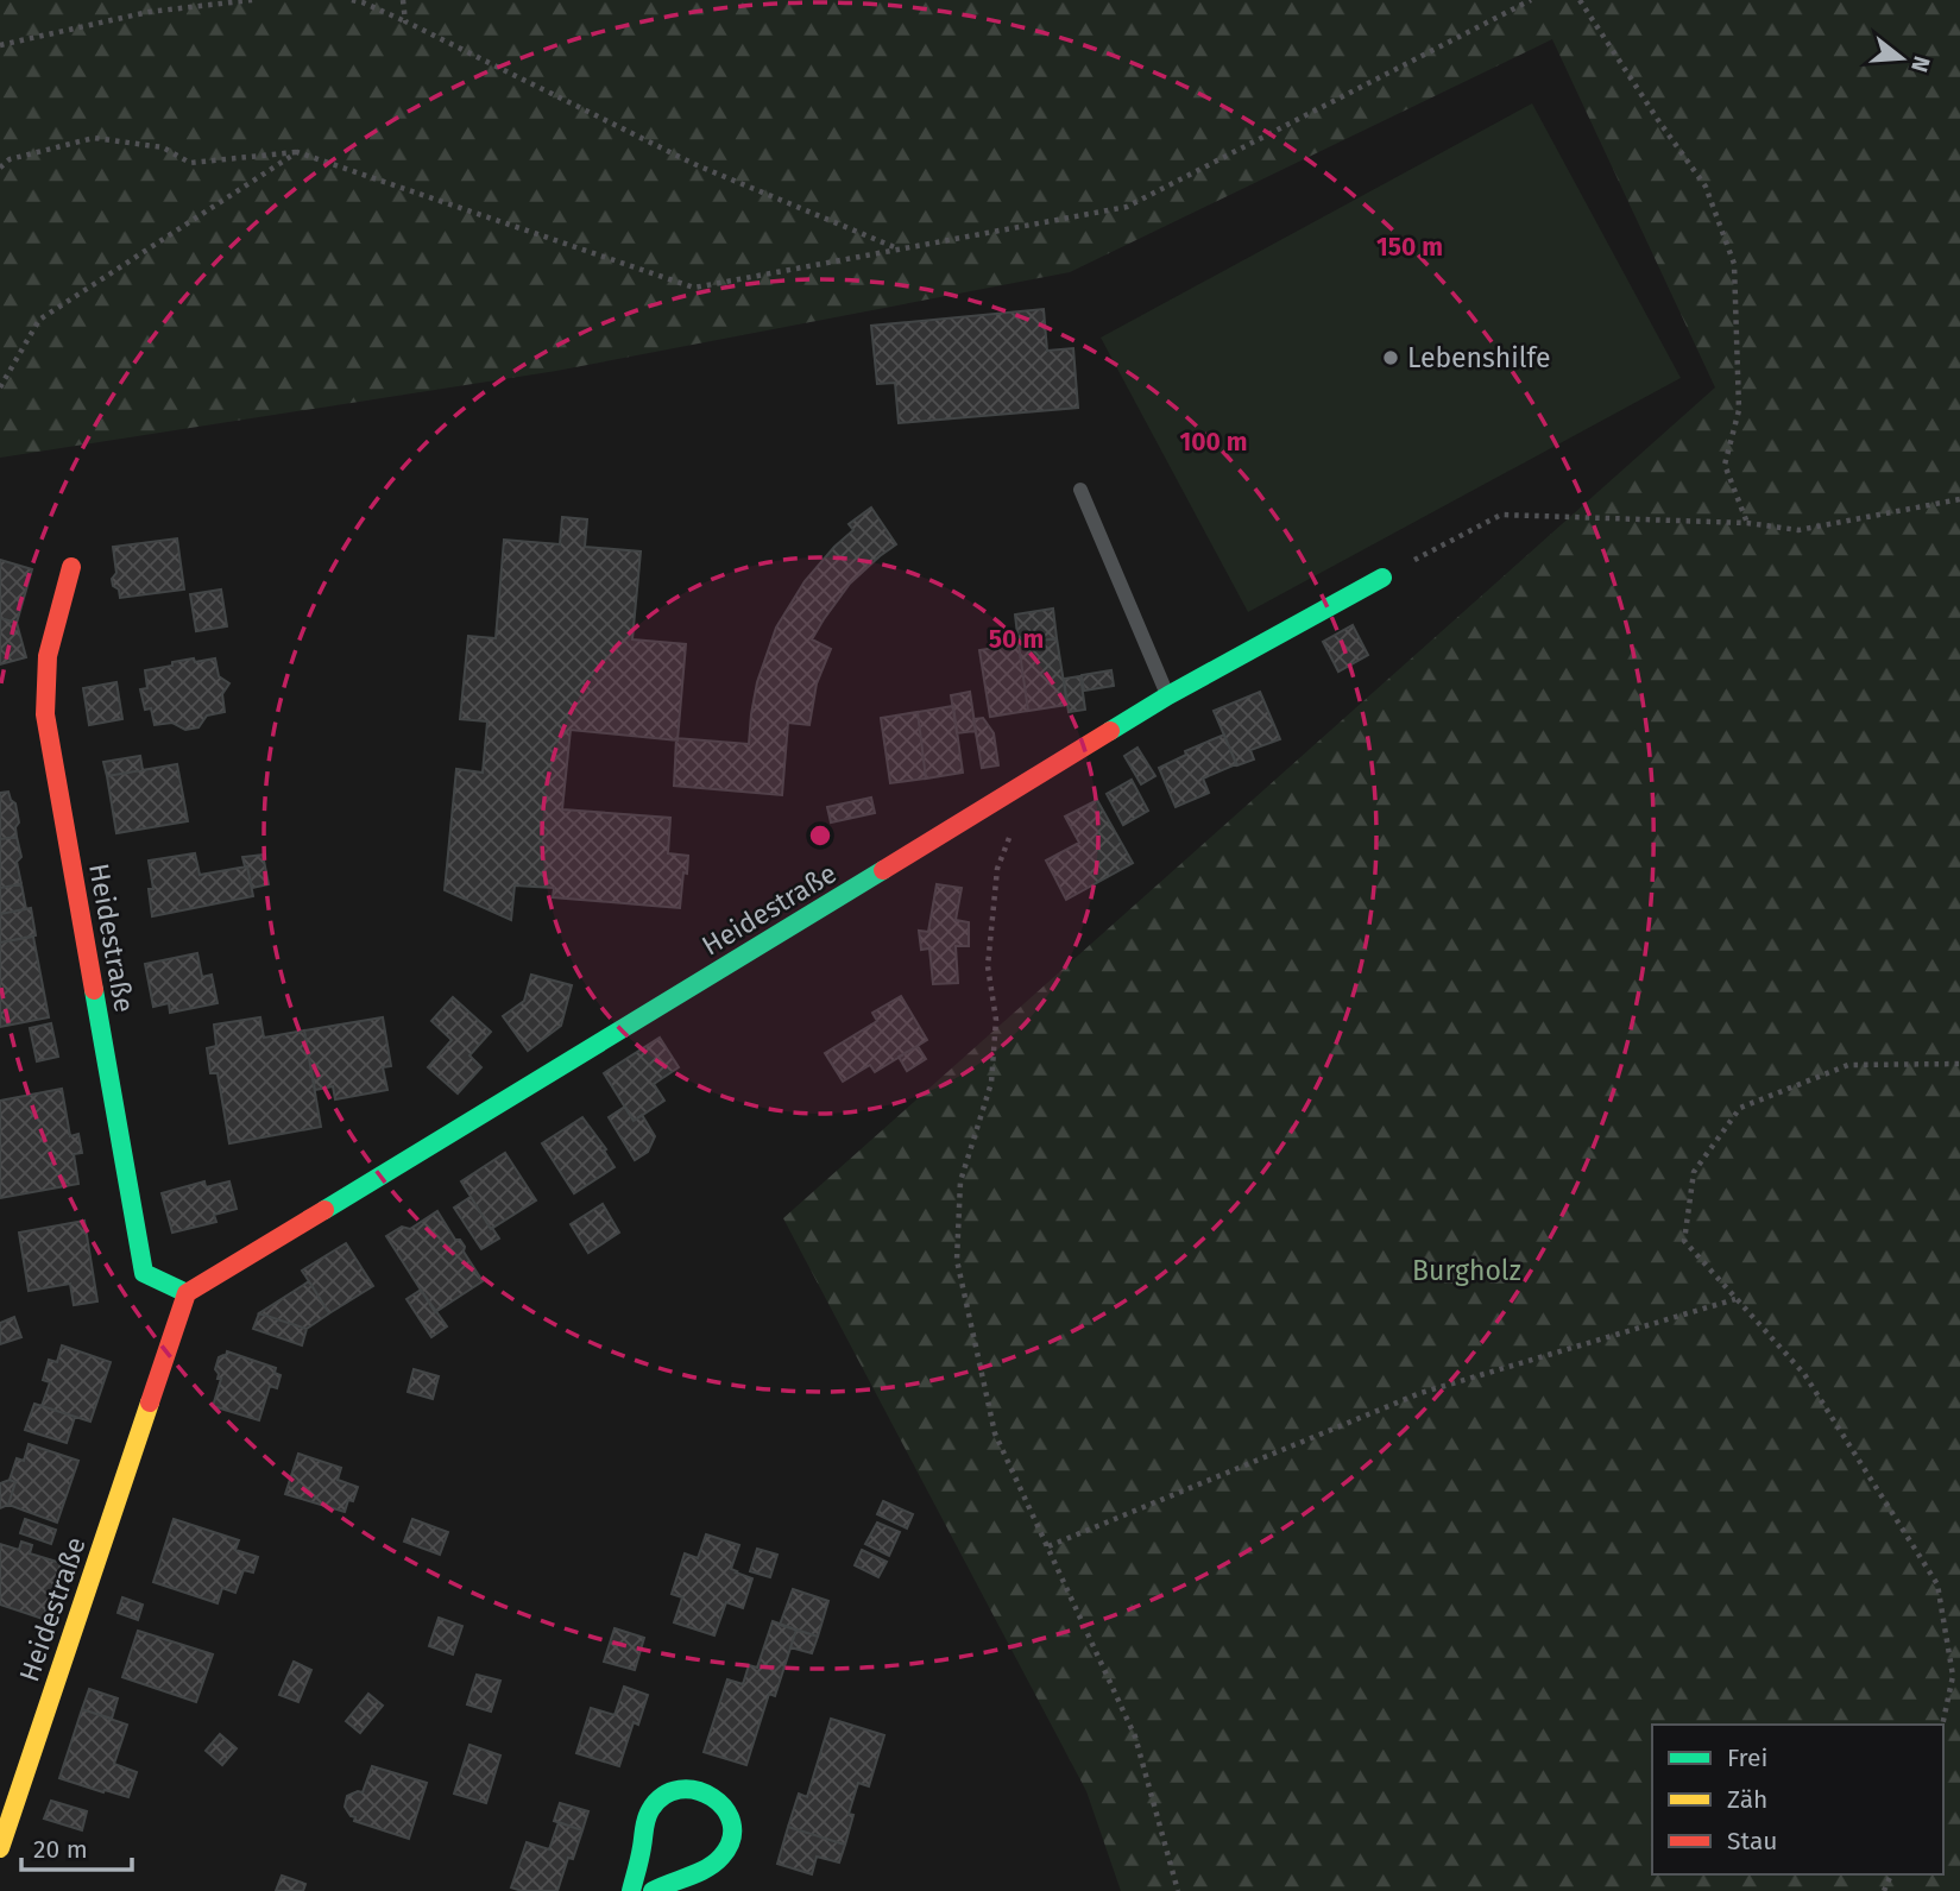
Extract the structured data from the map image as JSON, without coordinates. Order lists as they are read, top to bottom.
{
  "streets": {
    "street": ["Heidestraße"]
  },
  "parks": ["Burgholz"],
  "places": ["Lebenshilfe"],
  "legend": ["Frei", "Zäh", "Stau"],
  "scale_bar": "20 m",
  "north": "right",
  "rings": ["150 m", "100 m", "50 m"]
}
